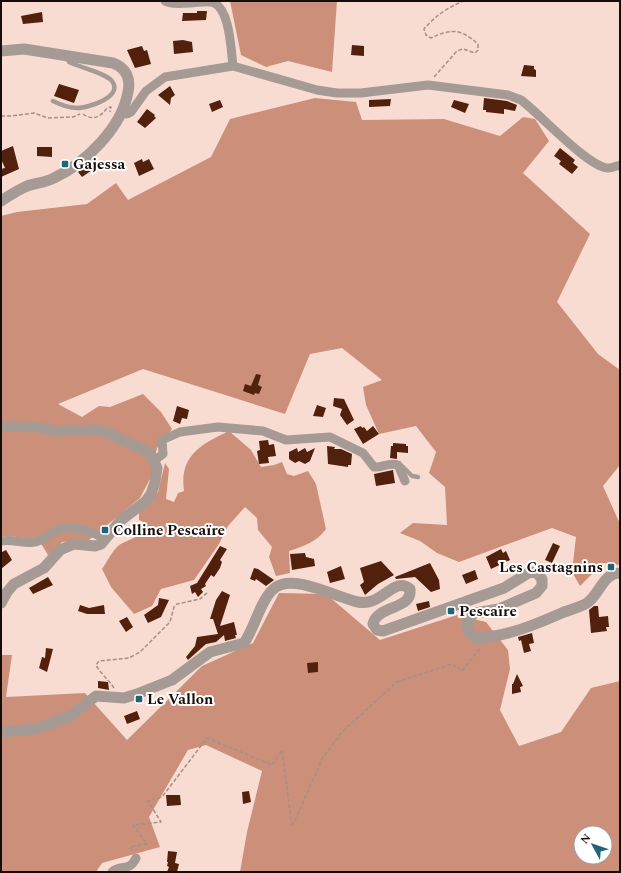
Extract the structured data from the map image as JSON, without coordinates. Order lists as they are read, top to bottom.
{
  "places": {
    "transit": [
      "Gajessa",
      "Colline Pescaïre",
      "Les Castagnins",
      "Pescaïre",
      "Le Vallon"
    ]
  },
  "north": "top left"
}
